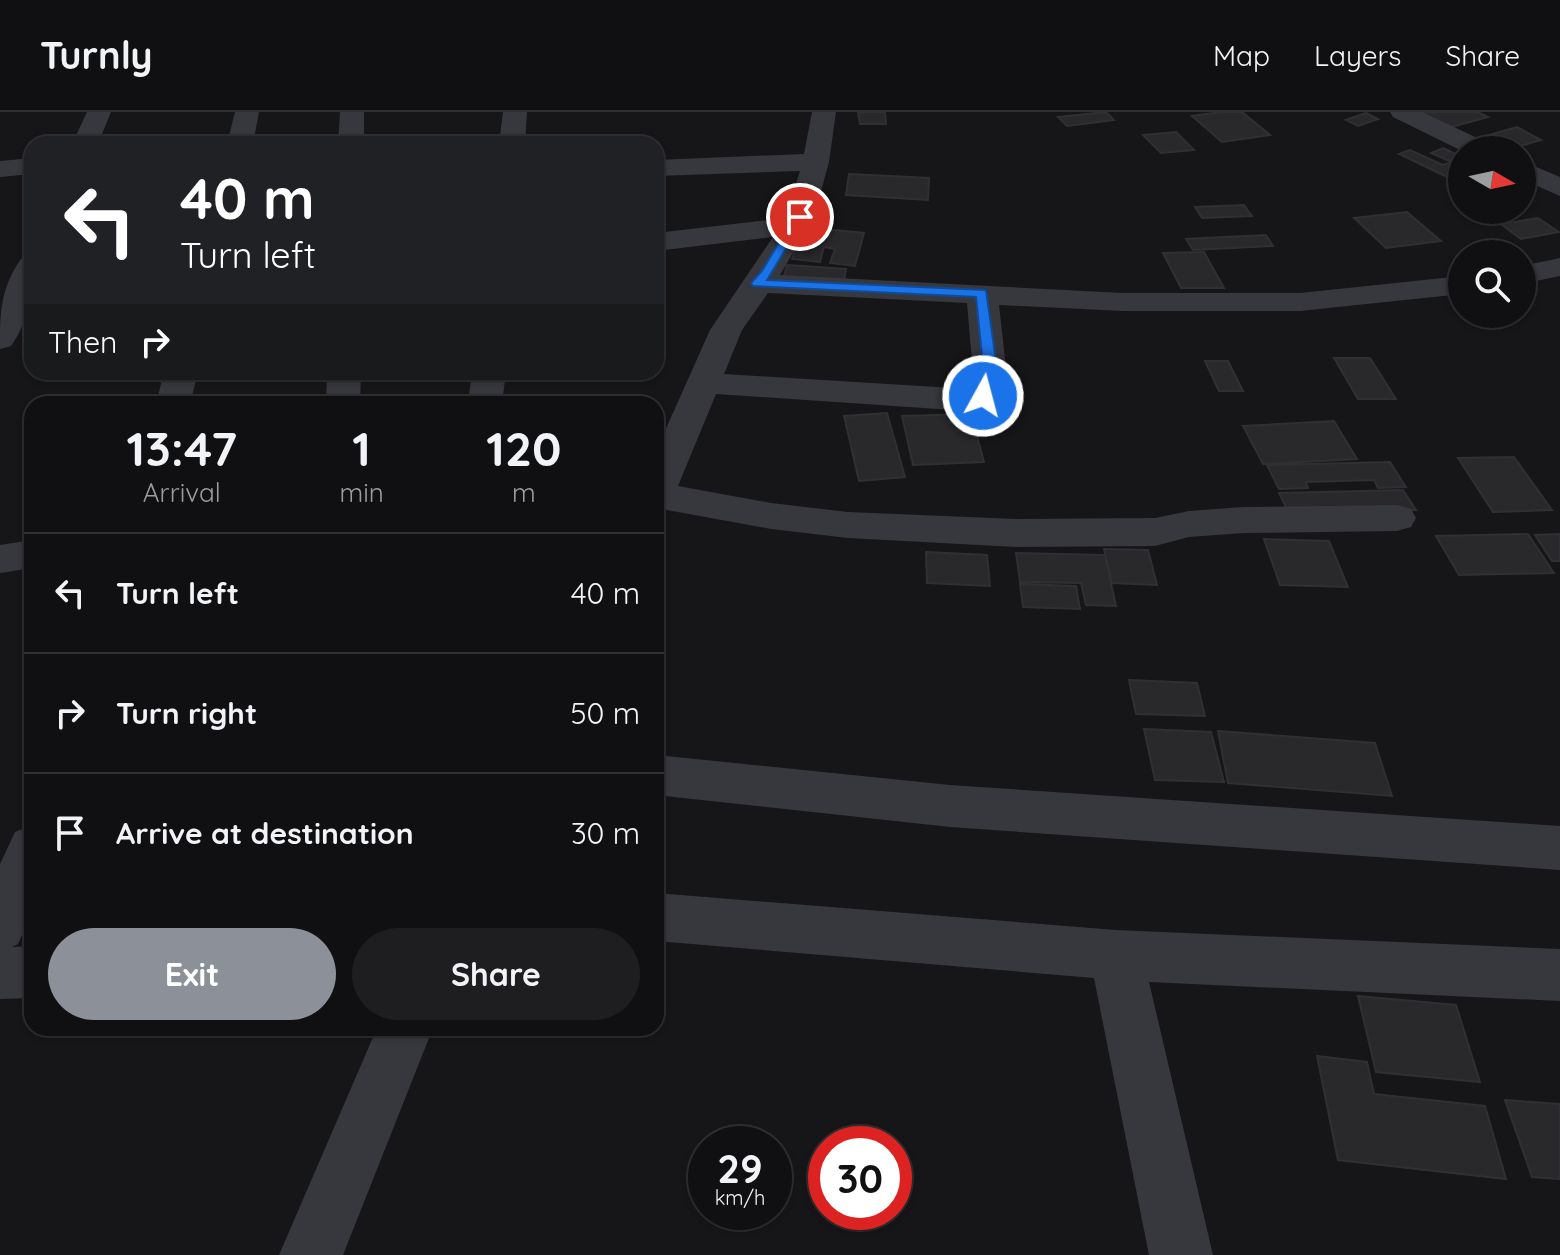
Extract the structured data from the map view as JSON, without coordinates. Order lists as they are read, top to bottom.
{
  "north": "right",
  "page": {
    "header": "Turnly",
    "nav": ["Map", "Layers", "Share"],
    "turn": ["40 m", "Turn left"],
    "then": "Then",
    "eta": [
      "13:47",
      "Arrival",
      "1",
      "min",
      "120",
      "m"
    ],
    "list": [
      {
        "name": "Turn left",
        "value": "40 m"
      },
      {
        "name": "Turn right",
        "value": "50 m"
      },
      {
        "name": "Arrive at destination",
        "value": "30 m"
      }
    ],
    "buttons": ["Exit", "Share"],
    "speed": "29 km/h",
    "limit": "30"
  }
}
